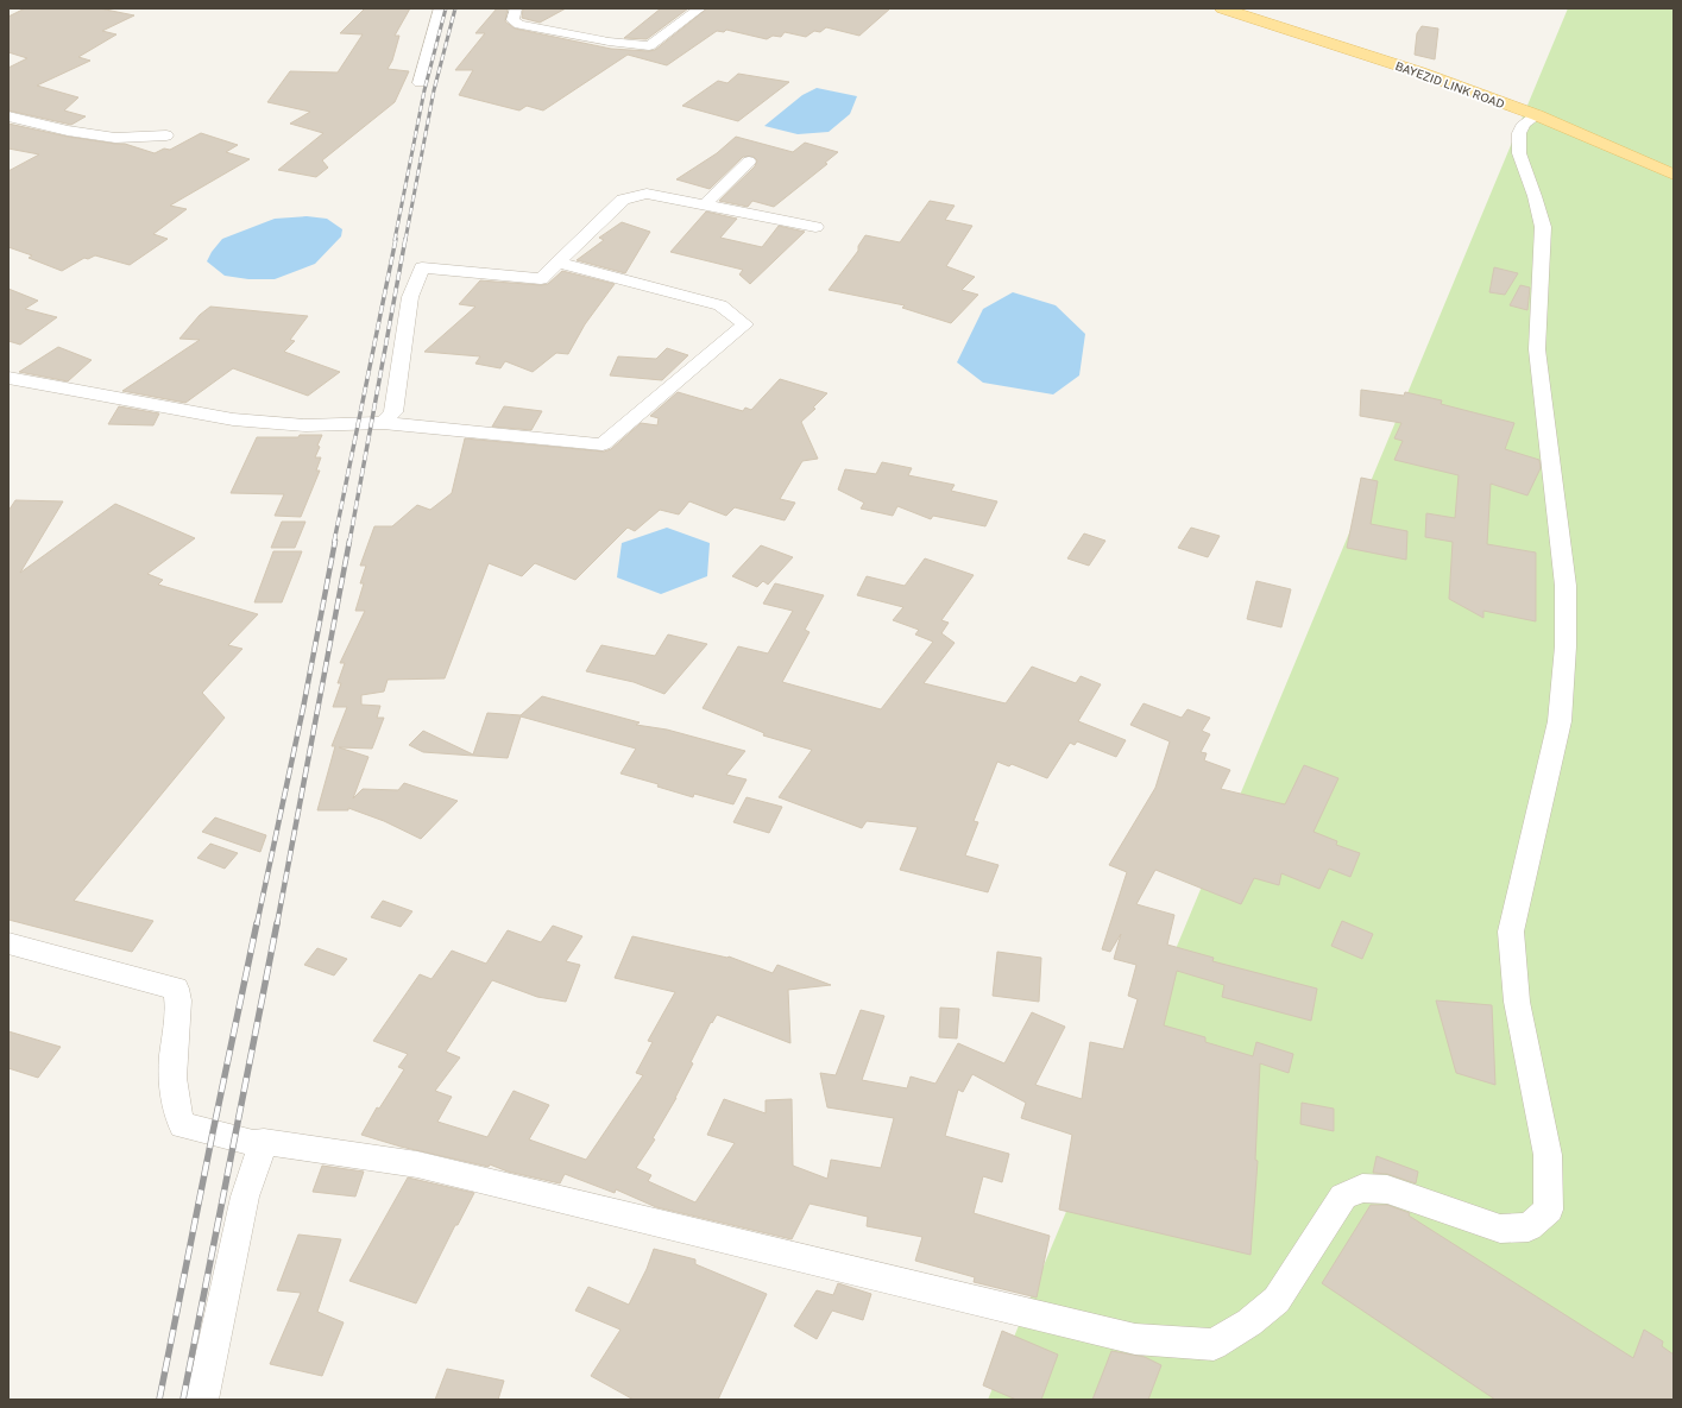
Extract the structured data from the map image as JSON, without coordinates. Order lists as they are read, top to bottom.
{
  "streets": {
    "main road": ["BAYEZID LINK ROAD"]
  }
}
